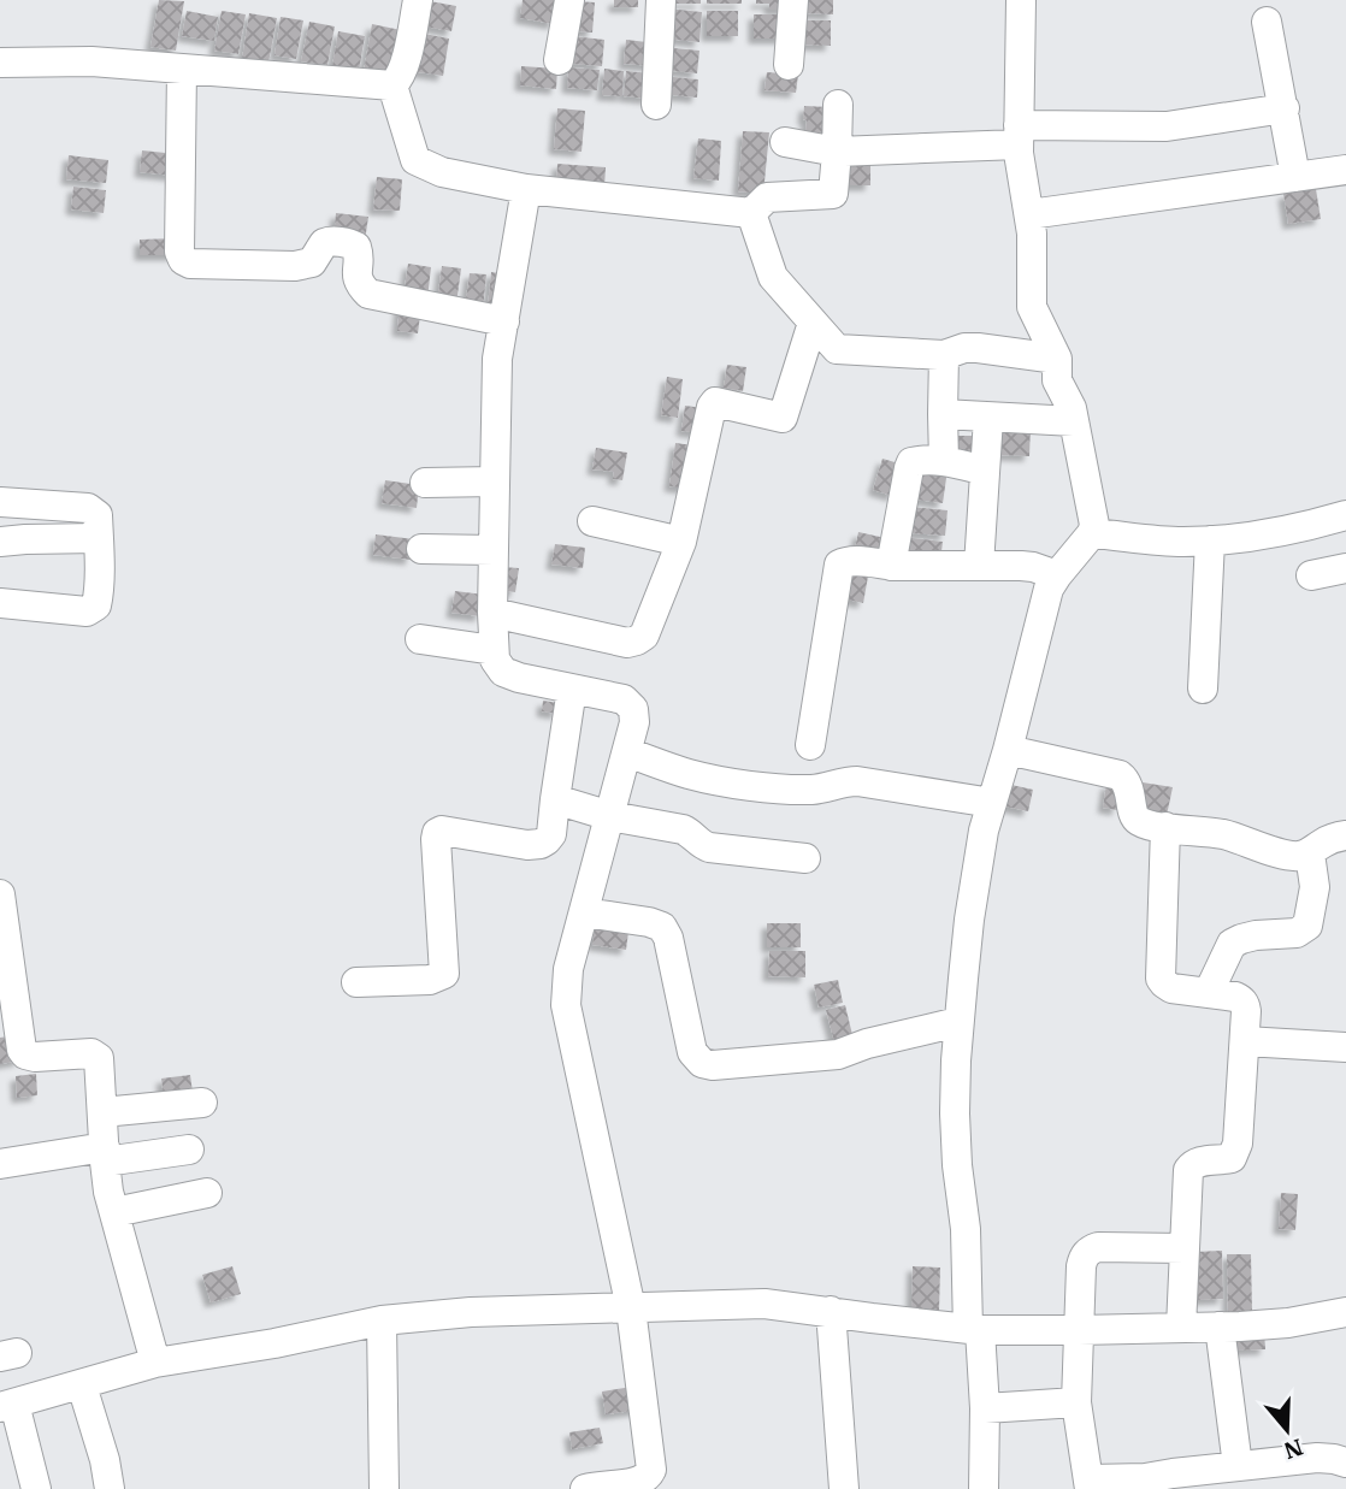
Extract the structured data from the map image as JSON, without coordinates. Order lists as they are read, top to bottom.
{
  "north": "bottom"
}
